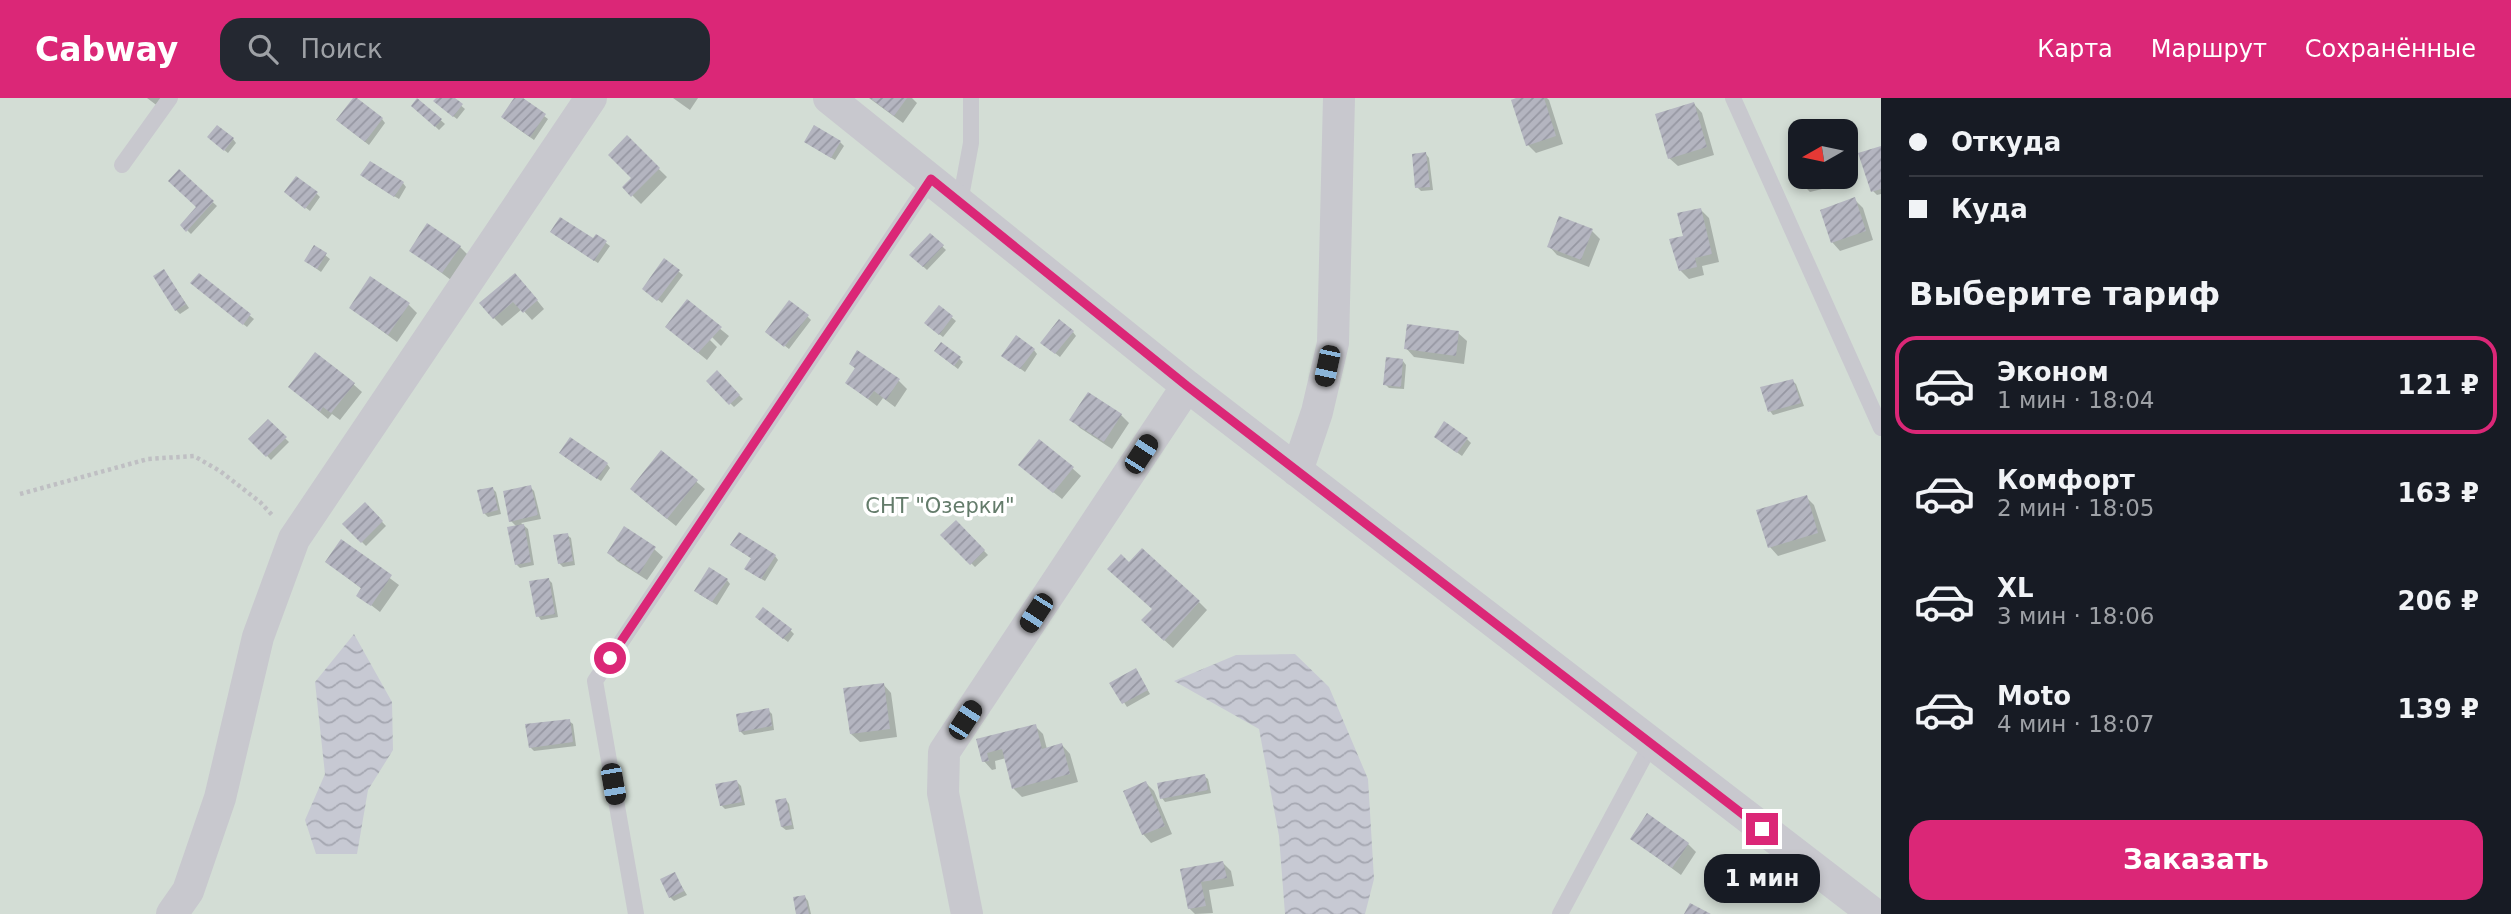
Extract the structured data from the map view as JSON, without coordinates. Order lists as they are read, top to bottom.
{
  "parks": ["СНТ \"Озерки\""],
  "north": "left",
  "page": {
    "header": "Cabway",
    "search": "Поиск",
    "nav": ["Карта", "Маршрут", "Сохранённые"],
    "banner": ["Откуда", "Куда"],
    "heading": "Выберите тариф",
    "list": [
      {
        "name": "Эконом",
        "note": "1 мин · 18:04",
        "value": "121 ₽"
      },
      {
        "name": "Комфорт",
        "note": "2 мин · 18:05",
        "value": "163 ₽"
      },
      {
        "name": "XL",
        "note": "3 мин · 18:06",
        "value": "206 ₽"
      },
      {
        "name": "Moto",
        "note": "4 мин · 18:07",
        "value": "139 ₽"
      }
    ],
    "buttons": "Заказать",
    "bubble": "1 мин"
  }
}
